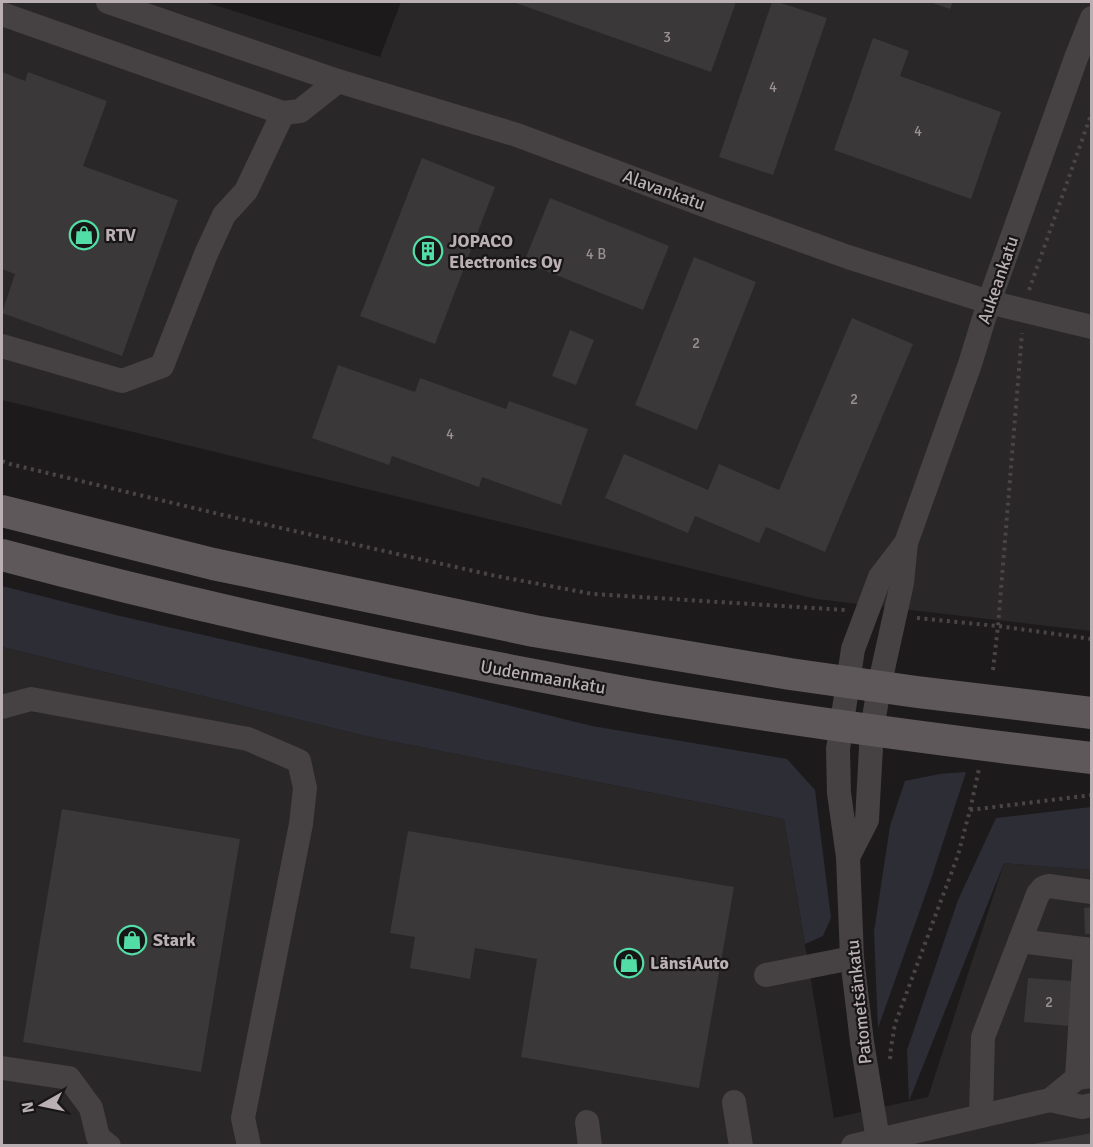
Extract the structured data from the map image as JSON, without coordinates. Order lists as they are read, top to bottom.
{
  "streets": {
    "main road": ["Uudenmaankatu"],
    "street": ["Alavankatu", "Aukeankatu", "Patometsänkatu"]
  },
  "crossings": [
    ["Alavankatu", "Aukeankatu"],
    ["Aukeankatu", "Uudenmaankatu"],
    ["Aukeankatu", "Patometsänkatu"],
    ["Uudenmaankatu", "Patometsänkatu"]
  ],
  "places": {
    "shop": ["RTV", "Stark", "LänsiAuto"],
    "building": ["JOPACO Electronics Oy"]
  },
  "house_numbers": [
    "3",
    "4",
    "4",
    "4 B",
    "2",
    "2",
    "4",
    "2"
  ],
  "north": "left"
}
